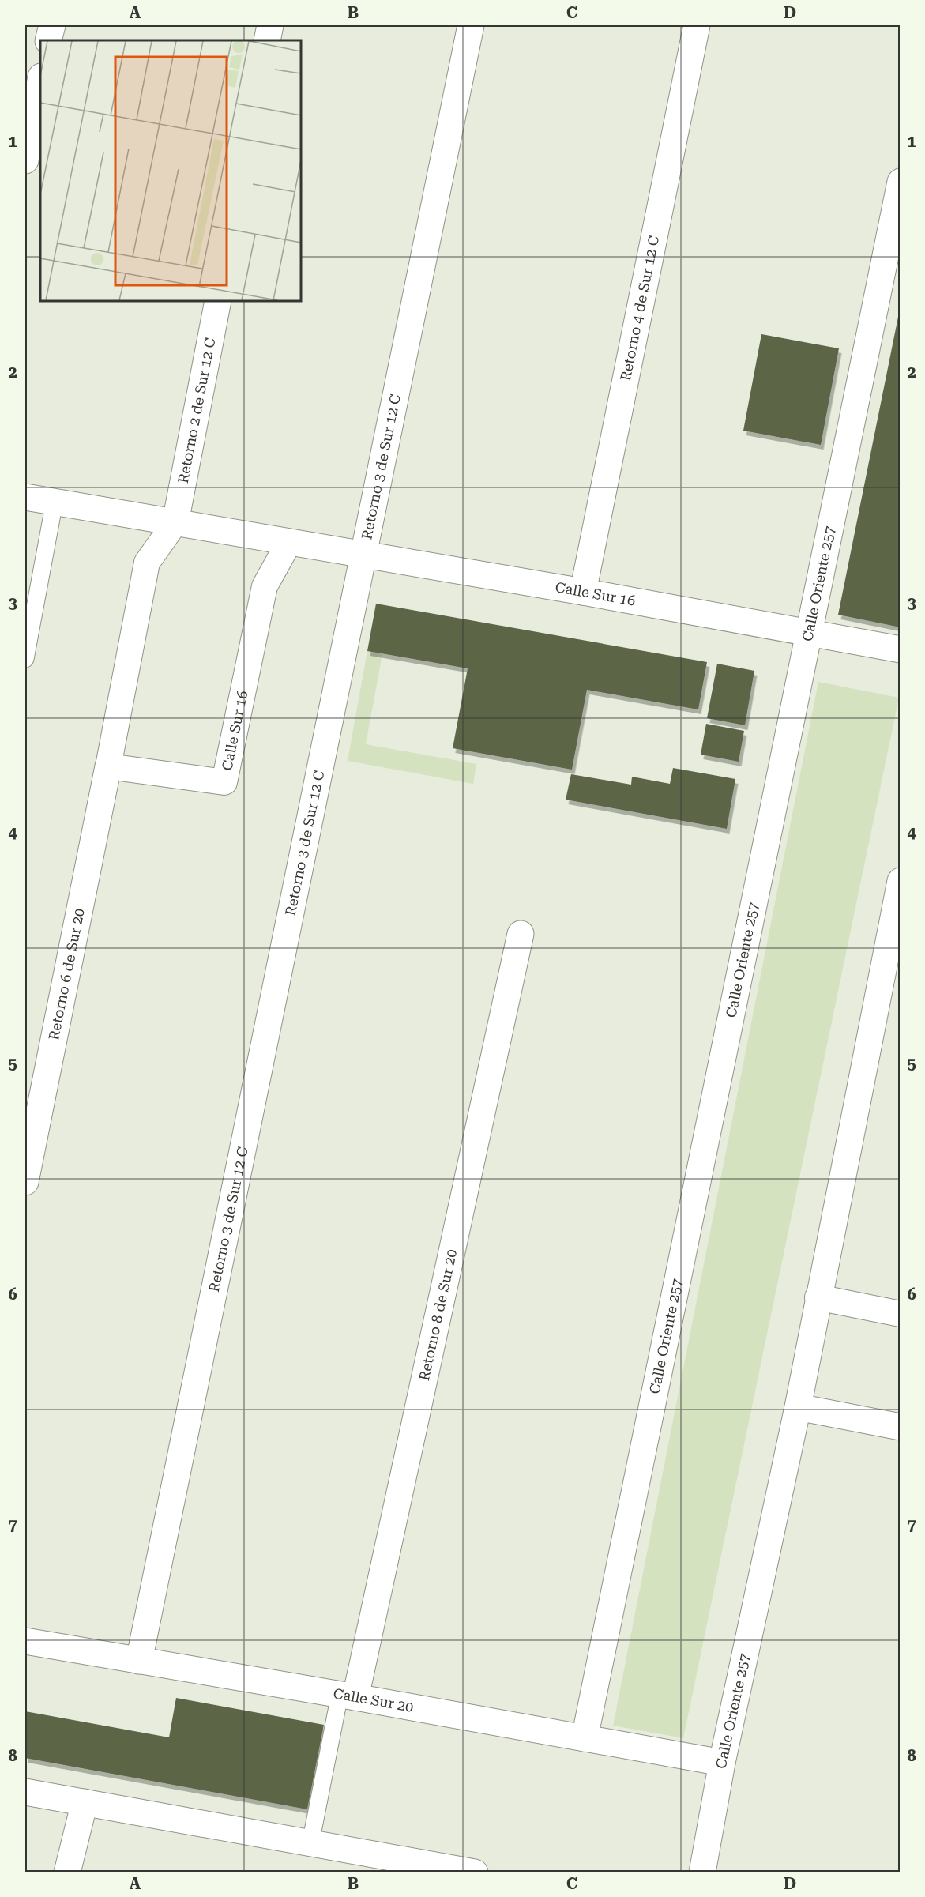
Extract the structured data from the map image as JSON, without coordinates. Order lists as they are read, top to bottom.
{
  "streets": {
    "street": [
      "Retorno 4 de Sur 12 C",
      "Retorno 2 de Sur 12 C",
      "Retorno 3 de Sur 12 C",
      "Calle Oriente 257",
      "Calle Sur 16",
      "Retorno 6 de Sur 20",
      "Retorno 8 de Sur 20",
      "Calle Sur 20"
    ]
  },
  "crossings": [
    ["Retorno 4 de Sur 12 C", "Calle Sur 16"],
    ["Retorno 2 de Sur 12 C", "Calle Sur 16"],
    ["Retorno 3 de Sur 12 C", "Calle Sur 16"],
    ["Retorno 3 de Sur 12 C", "Calle Sur 20"],
    ["Calle Oriente 257", "Calle Sur 16"],
    ["Calle Oriente 257", "Calle Sur 20"],
    ["Calle Sur 16", "Retorno 6 de Sur 20"],
    ["Retorno 8 de Sur 20", "Calle Sur 20"]
  ],
  "grid": {
    "columns": [
      "A",
      "B",
      "C",
      "D"
    ],
    "rows": [
      "1",
      "2",
      "3",
      "4",
      "5",
      "6",
      "7",
      "8"
    ]
  }
}
